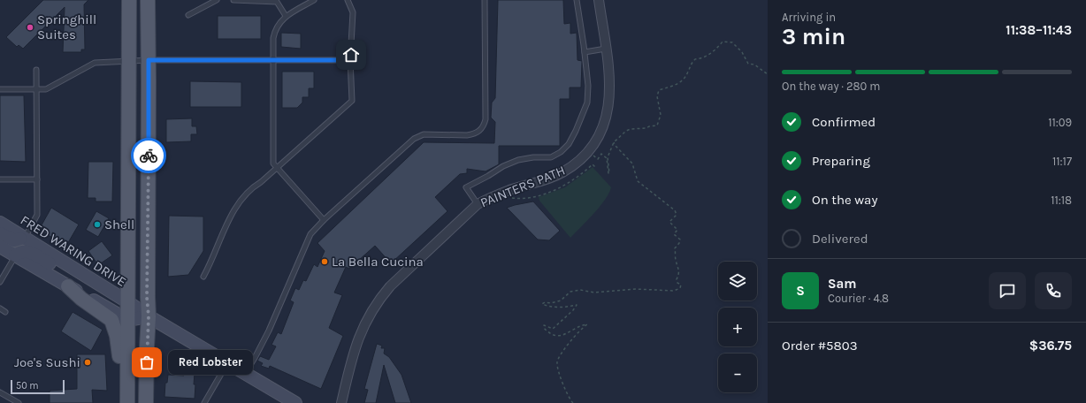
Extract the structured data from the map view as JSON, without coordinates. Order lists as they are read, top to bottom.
{
  "streets": {
    "main road": ["FRED WARING DRIVE"],
    "street": ["PAINTERS PATH"]
  },
  "places": [
    "Springhill Suites",
    "Shell",
    "La Bella Cucina",
    "Joe's Sushi",
    "Red Lobster"
  ],
  "scale_bar": "50 m",
  "page": {
    "heading": ["3 min", "Arriving in", "11:38–11:43"],
    "panel": [
      "Sam",
      "Courier · 4.8",
      "Order #5803",
      "$36.75"
    ],
    "bar": "On the way · 280 m",
    "list": [
      ["Confirmed", "11:09"],
      ["Preparing", "11:17"],
      ["On the way", "11:18"],
      "Delivered"
    ],
    "map_buttons": ["+", "−"],
    "round": "S",
    "bubble": "Red Lobster",
    "scale": "50 m"
  }
}
